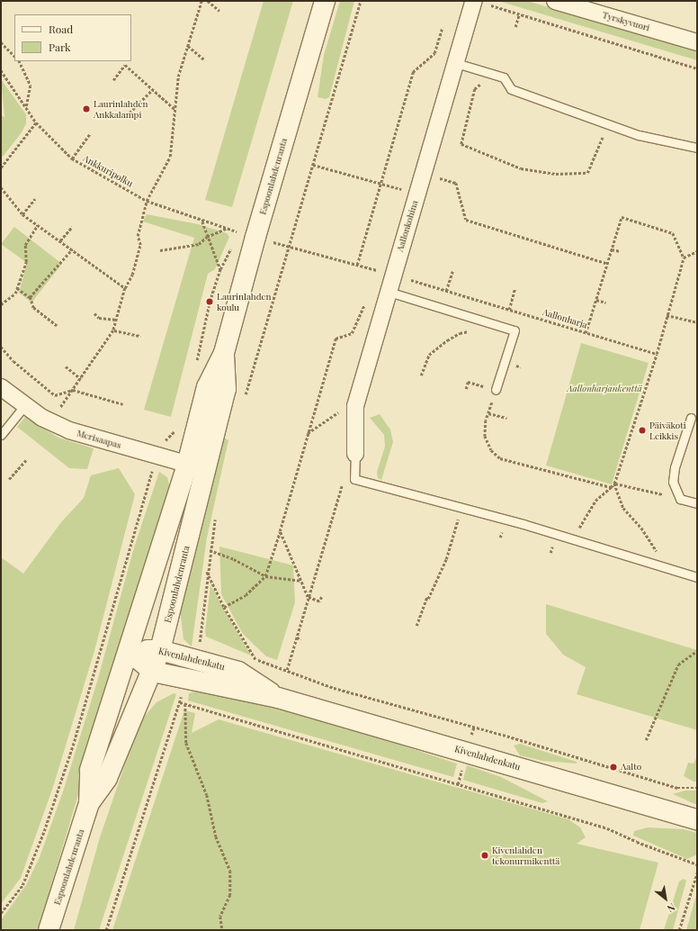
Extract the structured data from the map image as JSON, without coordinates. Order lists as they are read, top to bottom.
{
  "streets": {
    "street": [
      "Tyrskyvuori",
      "Espoonlahdenranta",
      "Aallonkohina",
      "Merisaapas",
      "Kivenlahdenkatu"
    ],
    "path": ["Ankkuripolku", "Aallonharja"]
  },
  "crossings": [
    ["Espoonlahdenranta", "Merisaapas"],
    ["Espoonlahdenranta", "Kivenlahdenkatu"]
  ],
  "parks": ["Aallonharjankenttä"],
  "places": [
    "Laurinlahden Ankkalampi",
    "Laurinlahden koulu",
    "Päiväkoti Leikkis",
    "Aalto",
    "Kivenlahden tekonurmikenttä"
  ],
  "legend": ["Road", "Park"],
  "north": "bottom right"
}
